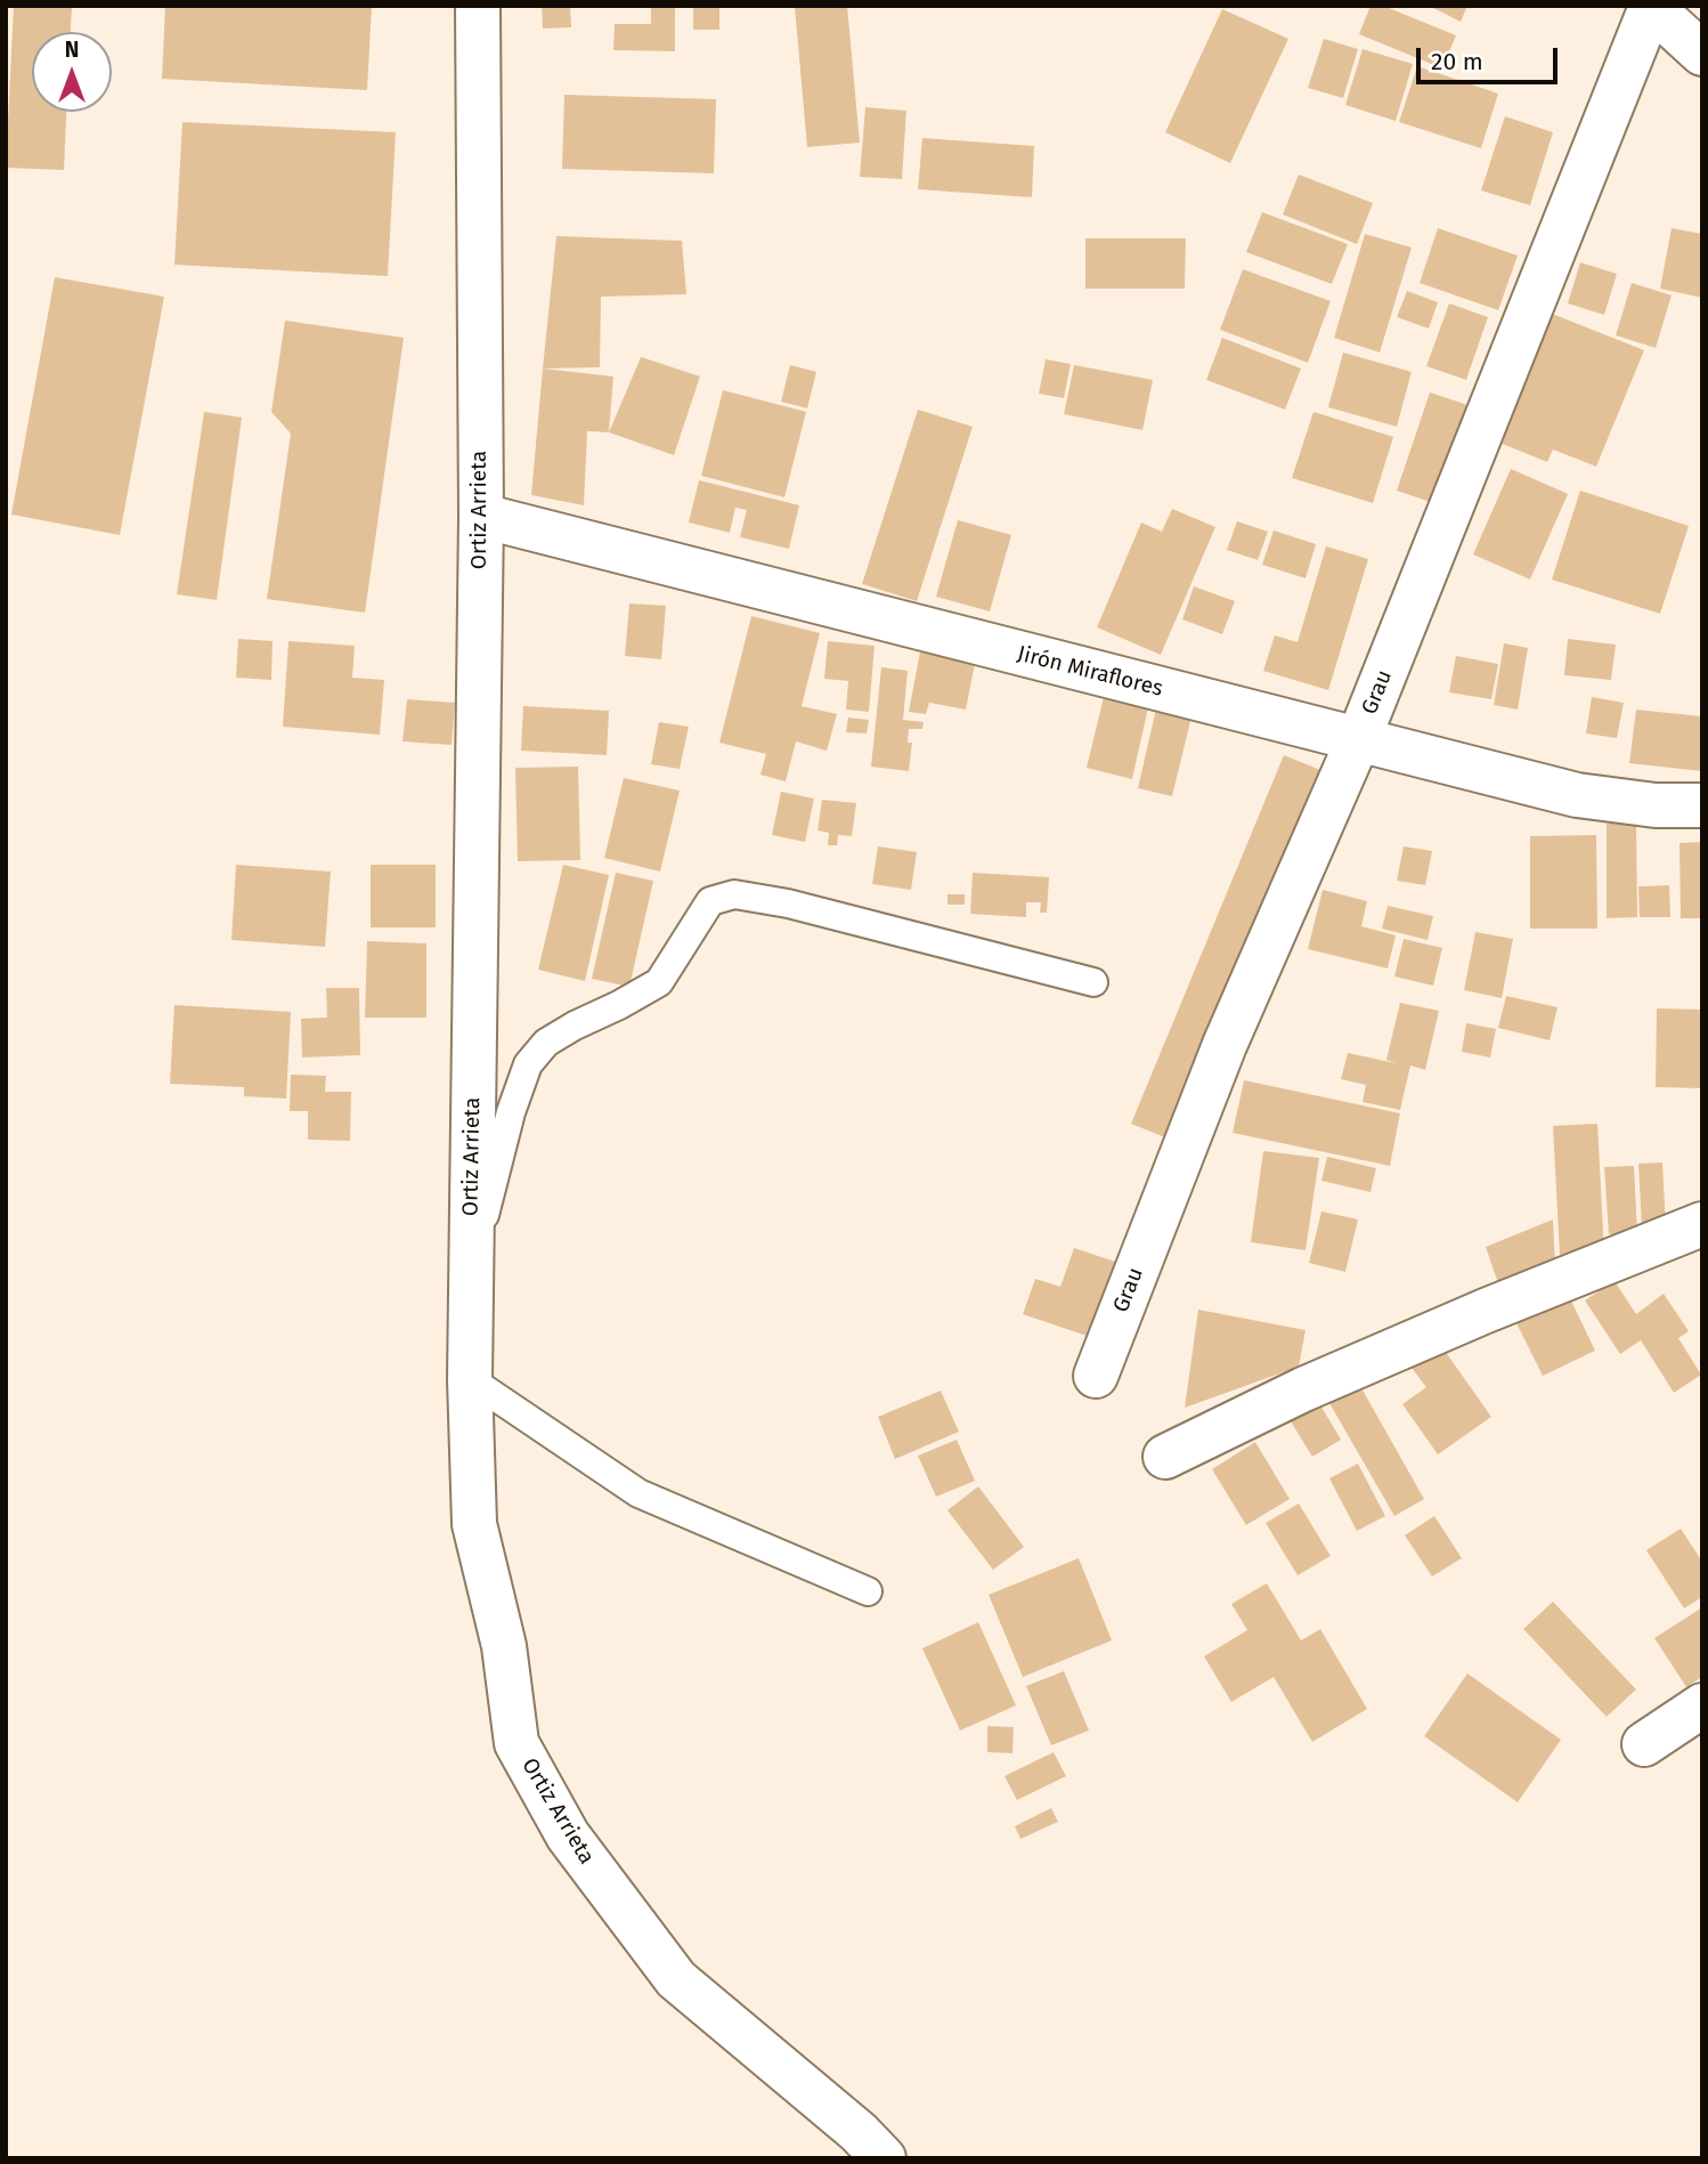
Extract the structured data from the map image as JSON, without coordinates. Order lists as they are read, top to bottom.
{
  "streets": {
    "street": ["Ortiz Arrieta", "Jirón Miraflores", "Grau"]
  },
  "crossings": [
    ["Ortiz Arrieta", "Jirón Miraflores"],
    ["Jirón Miraflores", "Grau"]
  ],
  "scale_bar": "20 m",
  "north": "top"
}
